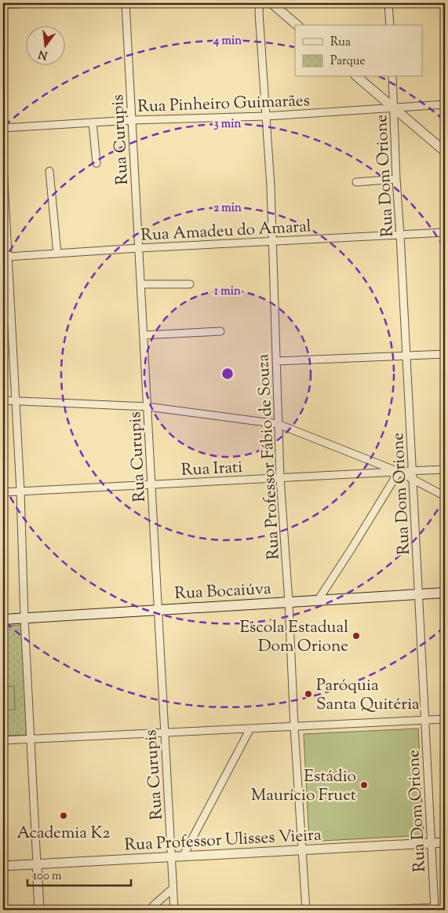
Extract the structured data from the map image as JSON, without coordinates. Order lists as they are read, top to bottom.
{
  "streets": {
    "main road": ["Rua Bocaiúva"],
    "street": [
      "Rua Pinheiro Guimarães",
      "Rua Curupis",
      "Rua Dom Orione",
      "Rua Amadeu do Amaral",
      "Rua Professor Fábio de Souza",
      "Rua Irati",
      "Rua Professor Ulisses Vieira"
    ]
  },
  "crossings": [
    ["Rua Pinheiro Guimarães", "Rua Curupis"],
    ["Rua Pinheiro Guimarães", "Rua Dom Orione"],
    ["Rua Pinheiro Guimarães", "Rua Professor Fábio de Souza"],
    ["Rua Curupis", "Rua Amadeu do Amaral"],
    ["Rua Curupis", "Rua Irati"],
    ["Rua Curupis", "Rua Bocaiúva"],
    ["Rua Curupis", "Rua Professor Ulisses Vieira"],
    ["Rua Dom Orione", "Rua Amadeu do Amaral"],
    ["Rua Dom Orione", "Rua Irati"],
    ["Rua Dom Orione", "Rua Bocaiúva"],
    ["Rua Dom Orione", "Rua Professor Ulisses Vieira"],
    ["Rua Amadeu do Amaral", "Rua Professor Fábio de Souza"],
    ["Rua Professor Fábio de Souza", "Rua Irati"],
    ["Rua Professor Fábio de Souza", "Rua Bocaiúva"],
    ["Rua Professor Fábio de Souza", "Rua Professor Ulisses Vieira"]
  ],
  "places": [
    "Escola Estadual Dom Orione",
    "Paróquia Santa Quitéria",
    "Estádio Maurício Fruet",
    "Academia K2"
  ],
  "legend": ["Rua", "Parque"],
  "scale_bar": "100 m",
  "north": "bottom",
  "rings": [
    "4 min",
    "3 min",
    "2 min",
    "1 min"
  ]
}
